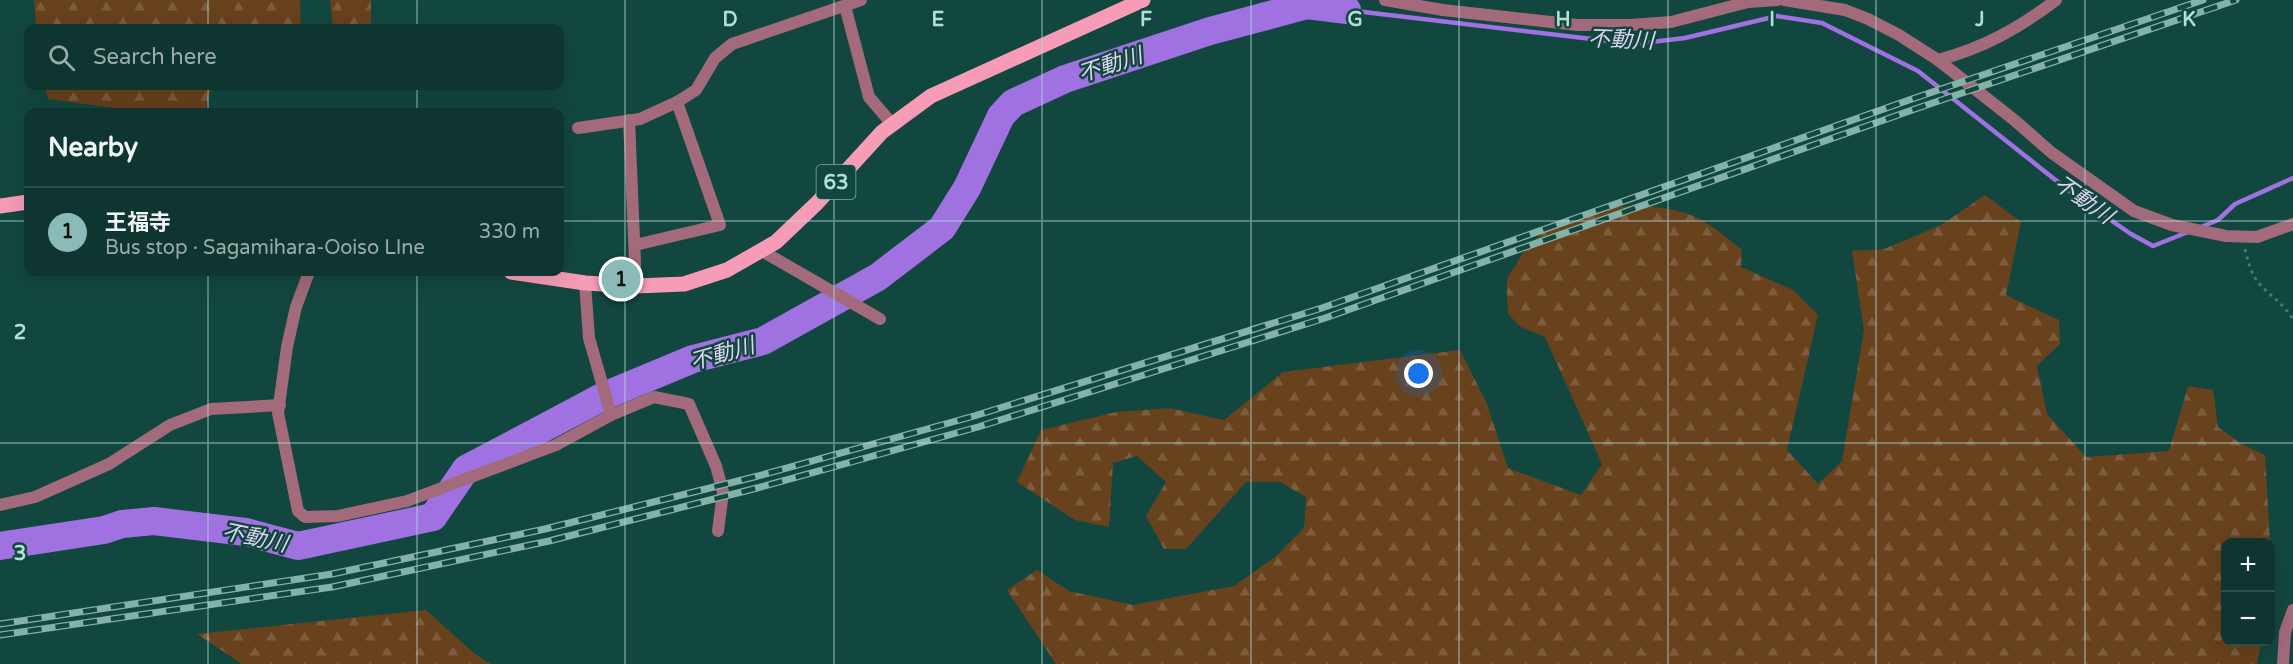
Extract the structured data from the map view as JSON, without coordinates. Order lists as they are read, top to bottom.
{
  "streets": {
    "main road": ["63"]
  },
  "water": ["不動川"],
  "page": {
    "search": "Search here",
    "heading": "Nearby",
    "list": [
      {
        "mark": "1",
        "name": "王福寺",
        "note": "Bus stop · Sagamihara-Ooiso LIne",
        "value": "330 m"
      }
    ],
    "pins": "1",
    "map_buttons": ["+", "−"]
  },
  "grid": {
    "columns": [
      "D",
      "E",
      "F",
      "G",
      "H",
      "I",
      "J",
      "K"
    ],
    "rows": ["2", "3"]
  }
}
